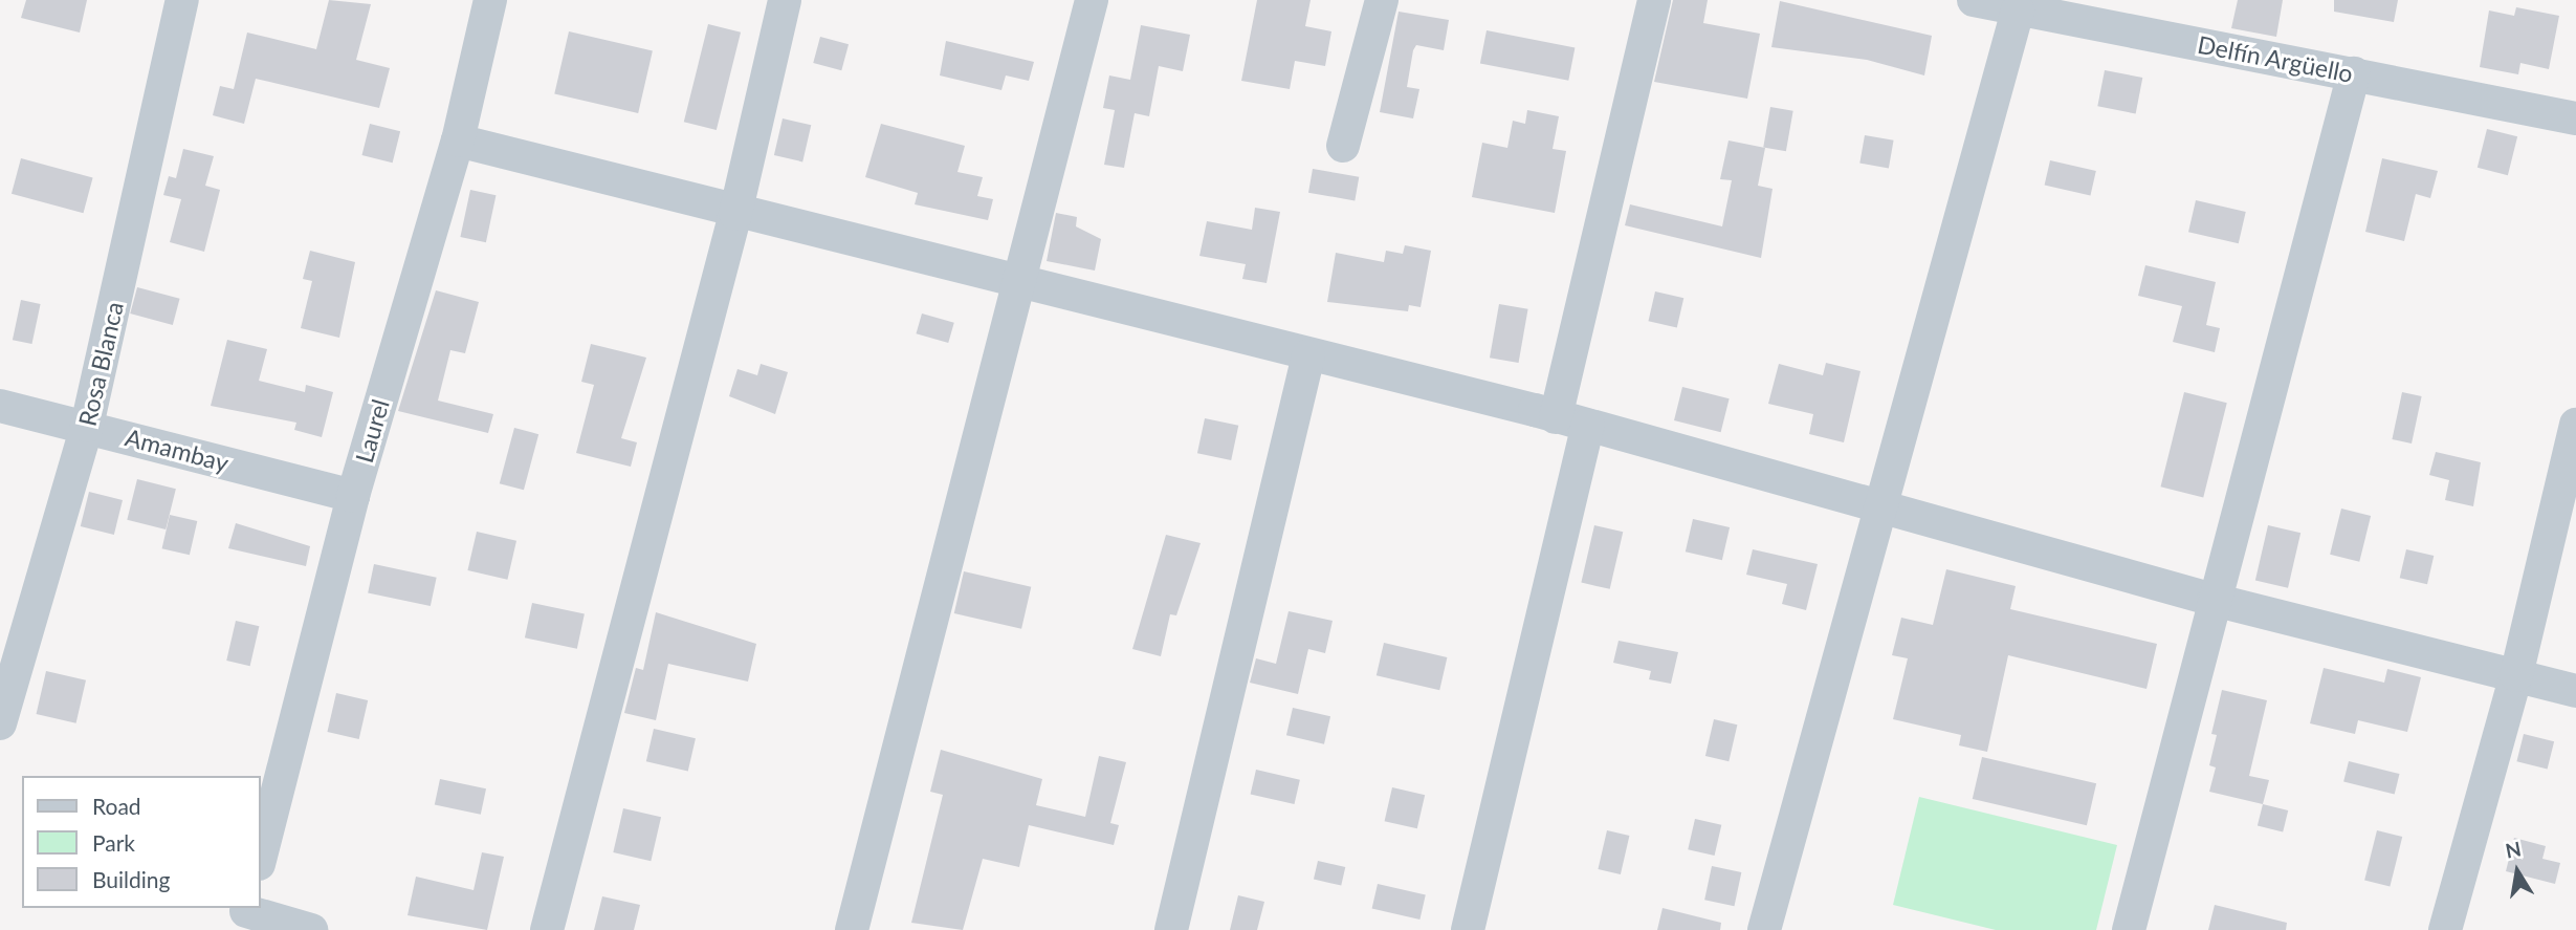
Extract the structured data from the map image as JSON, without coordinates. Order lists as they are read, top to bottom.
{
  "streets": {
    "street": [
      "Delfín Argüello",
      "Rosa Blanca",
      "Laurel",
      "Amambay"
    ]
  },
  "crossings": [
    ["Rosa Blanca", "Amambay"],
    ["Laurel", "Amambay"]
  ],
  "legend": ["Road", "Park", "Building"],
  "north": "top"
}
